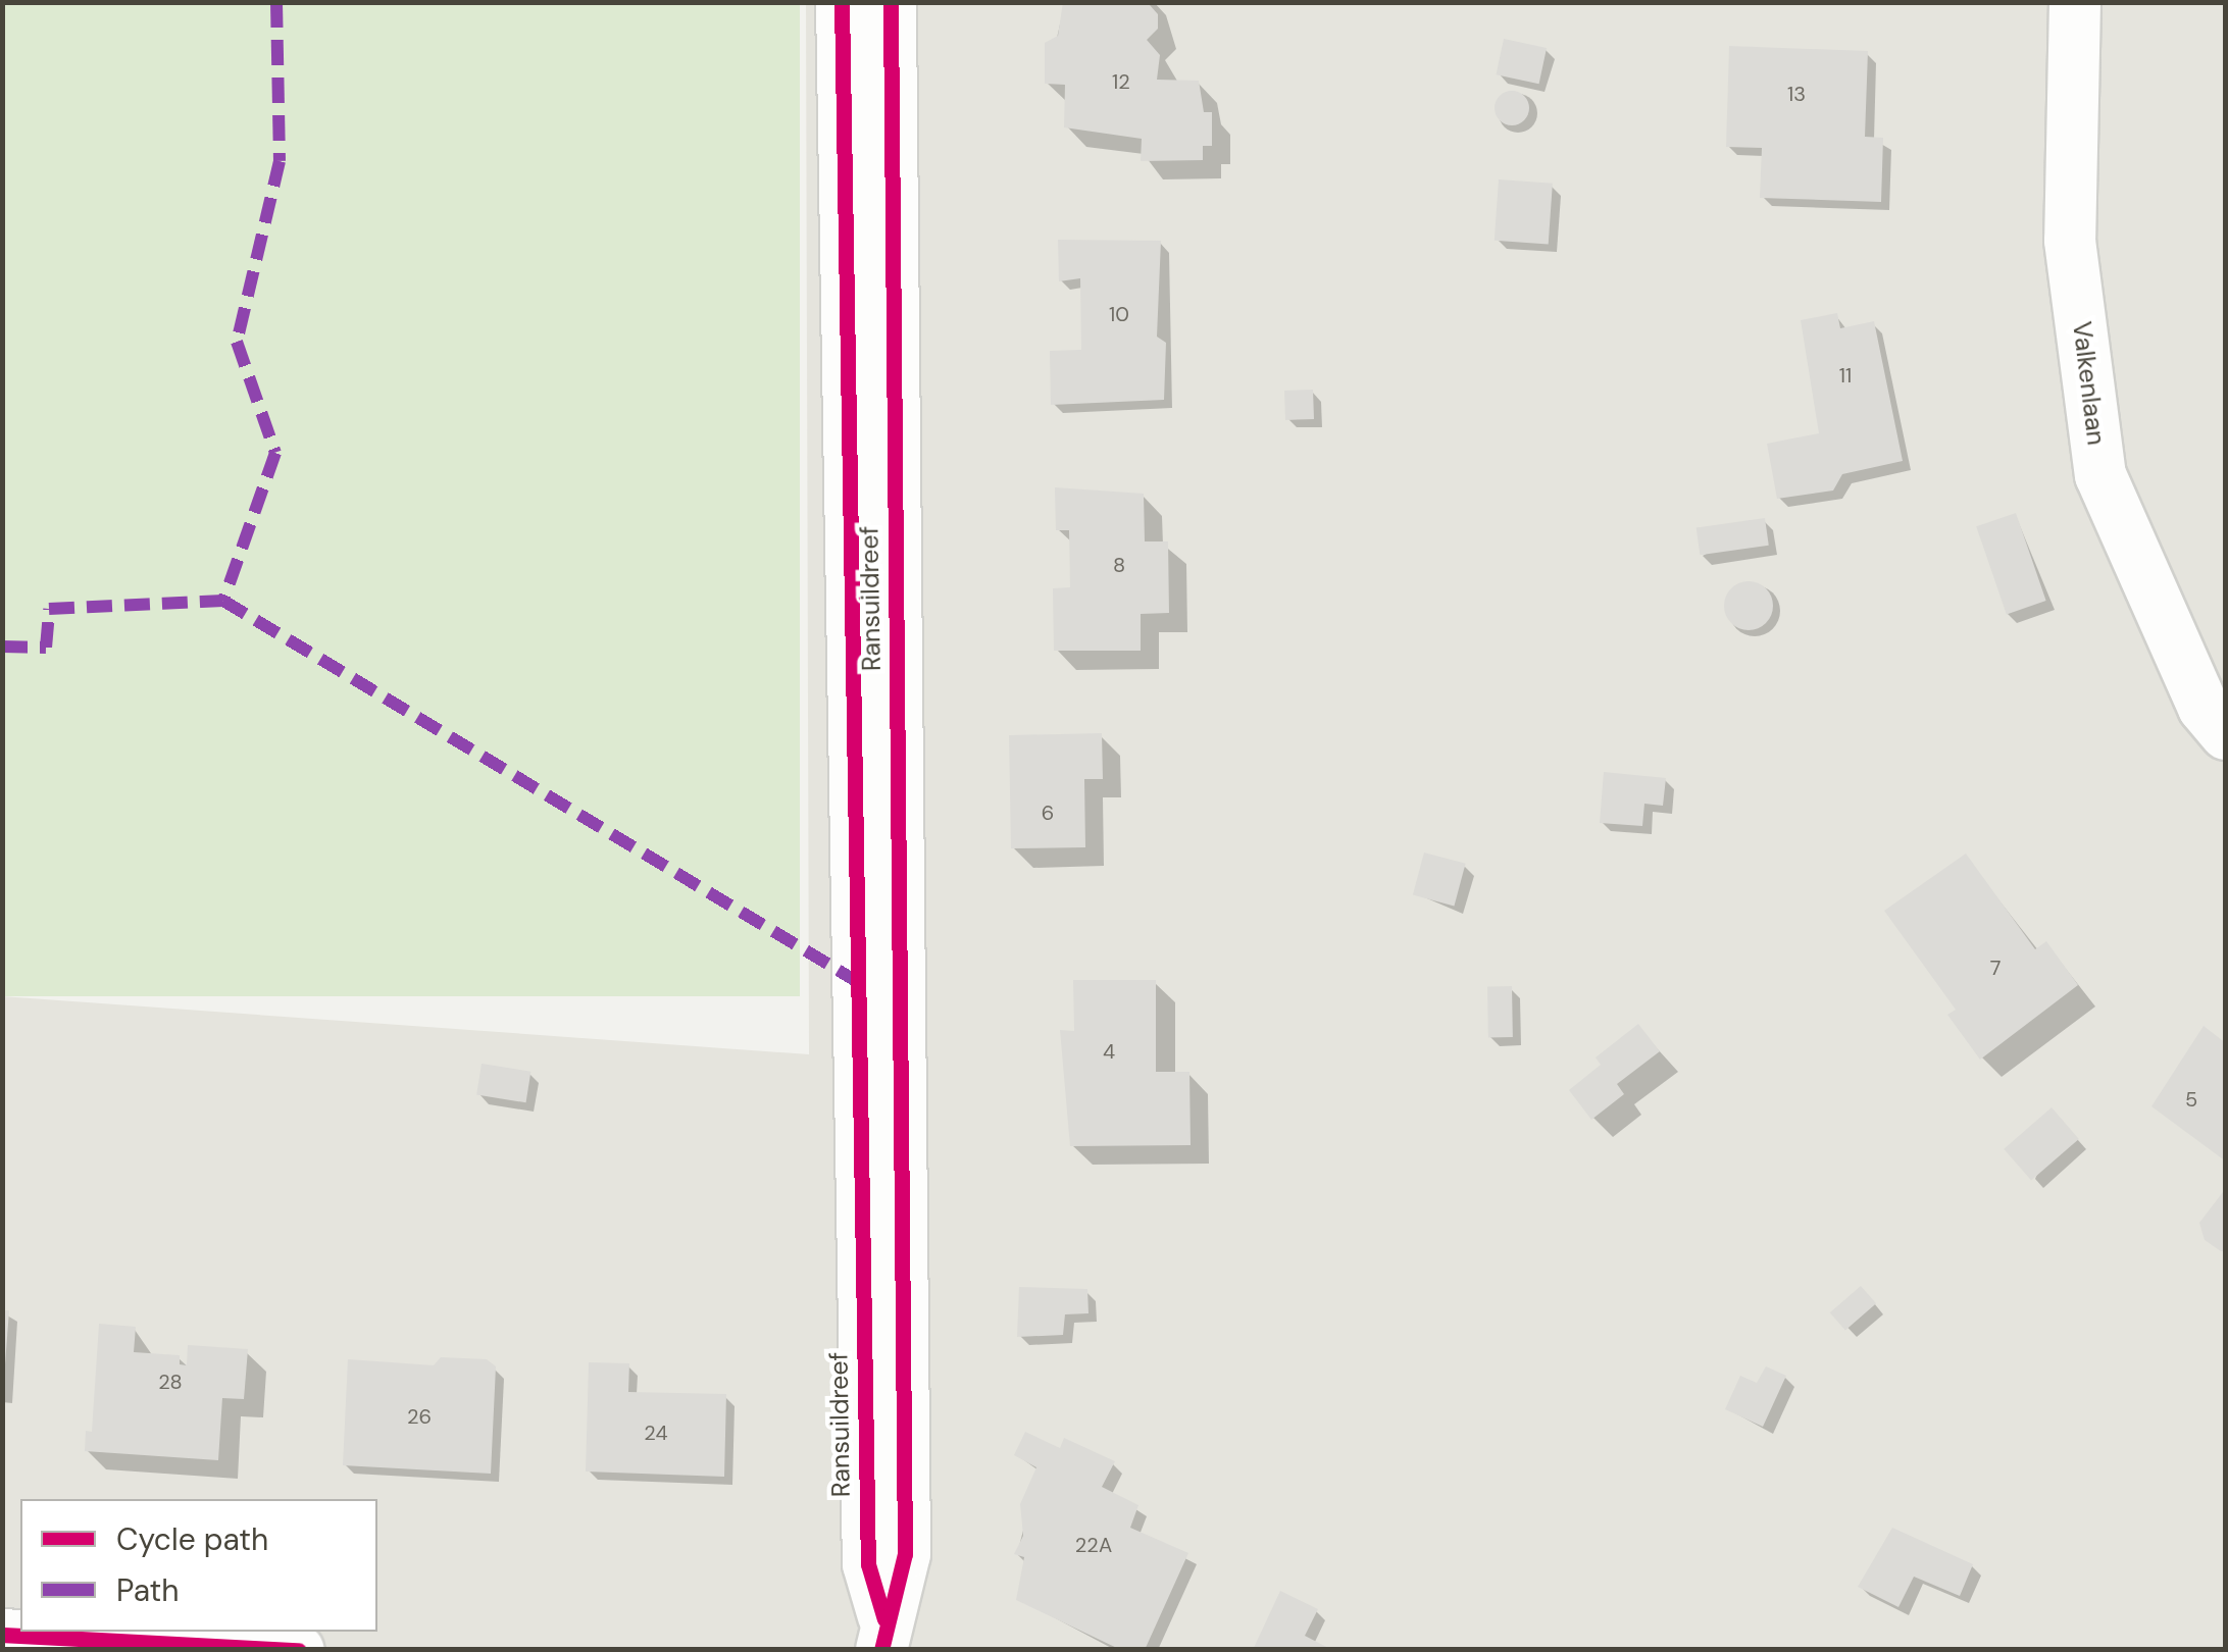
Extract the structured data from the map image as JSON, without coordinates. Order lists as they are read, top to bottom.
{
  "streets": {
    "street": ["Valkenlaan", "Ransuildreef"]
  },
  "house_numbers": [
    "12",
    "13",
    "10",
    "11",
    "8",
    "6",
    "7",
    "4",
    "5",
    "28",
    "26",
    "24",
    "22A"
  ],
  "legend": ["Cycle path", "Path"]
}
